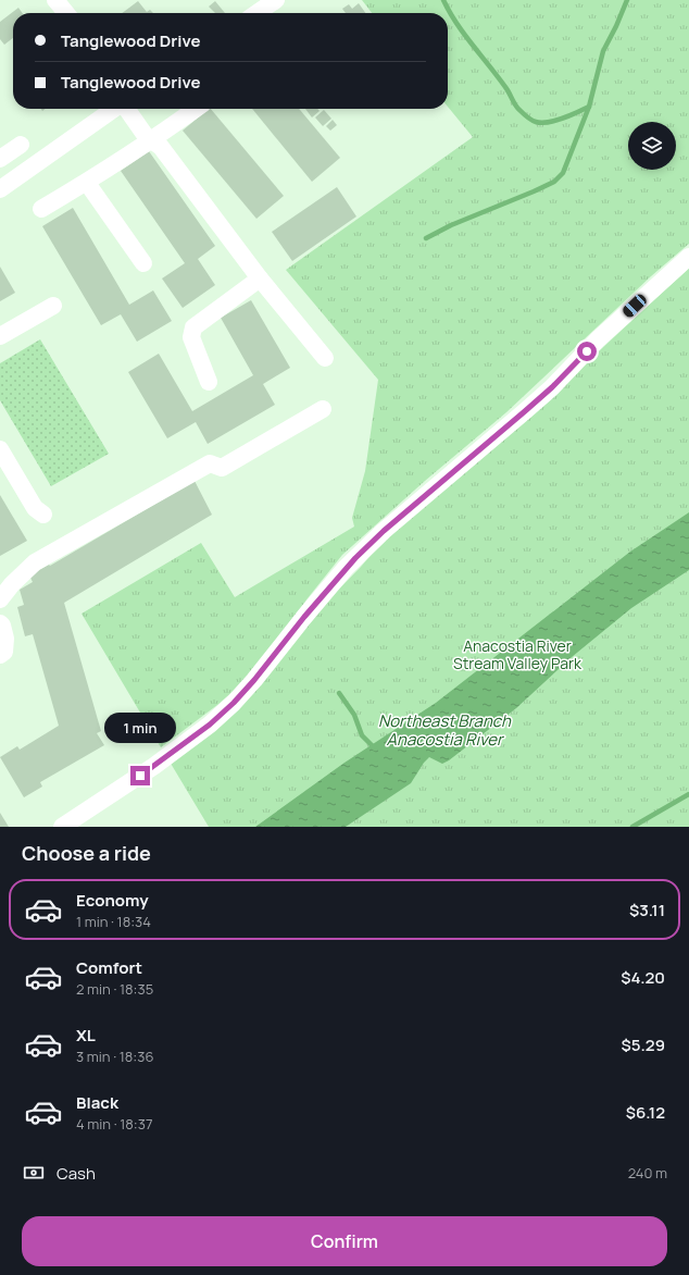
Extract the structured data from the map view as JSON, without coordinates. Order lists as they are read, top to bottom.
{
  "water": ["Northeast Branch Anacostia River"],
  "parks": ["Anacostia River Stream Valley Park"],
  "page": {
    "banner": ["Tanglewood Drive", "Tanglewood Drive"],
    "bubble": "1 min",
    "heading": "Choose a ride",
    "list": [
      {
        "name": "Economy",
        "note": "1 min · 18:34",
        "value": "$3.11"
      },
      {
        "name": "Comfort",
        "note": "2 min · 18:35",
        "value": "$4.20"
      },
      {
        "name": "XL",
        "note": "3 min · 18:36",
        "value": "$5.29"
      },
      {
        "name": "Black",
        "note": "4 min · 18:37",
        "value": "$6.12"
      }
    ],
    "pay": ["Cash", "240 m"],
    "buttons": "Confirm"
  }
}
